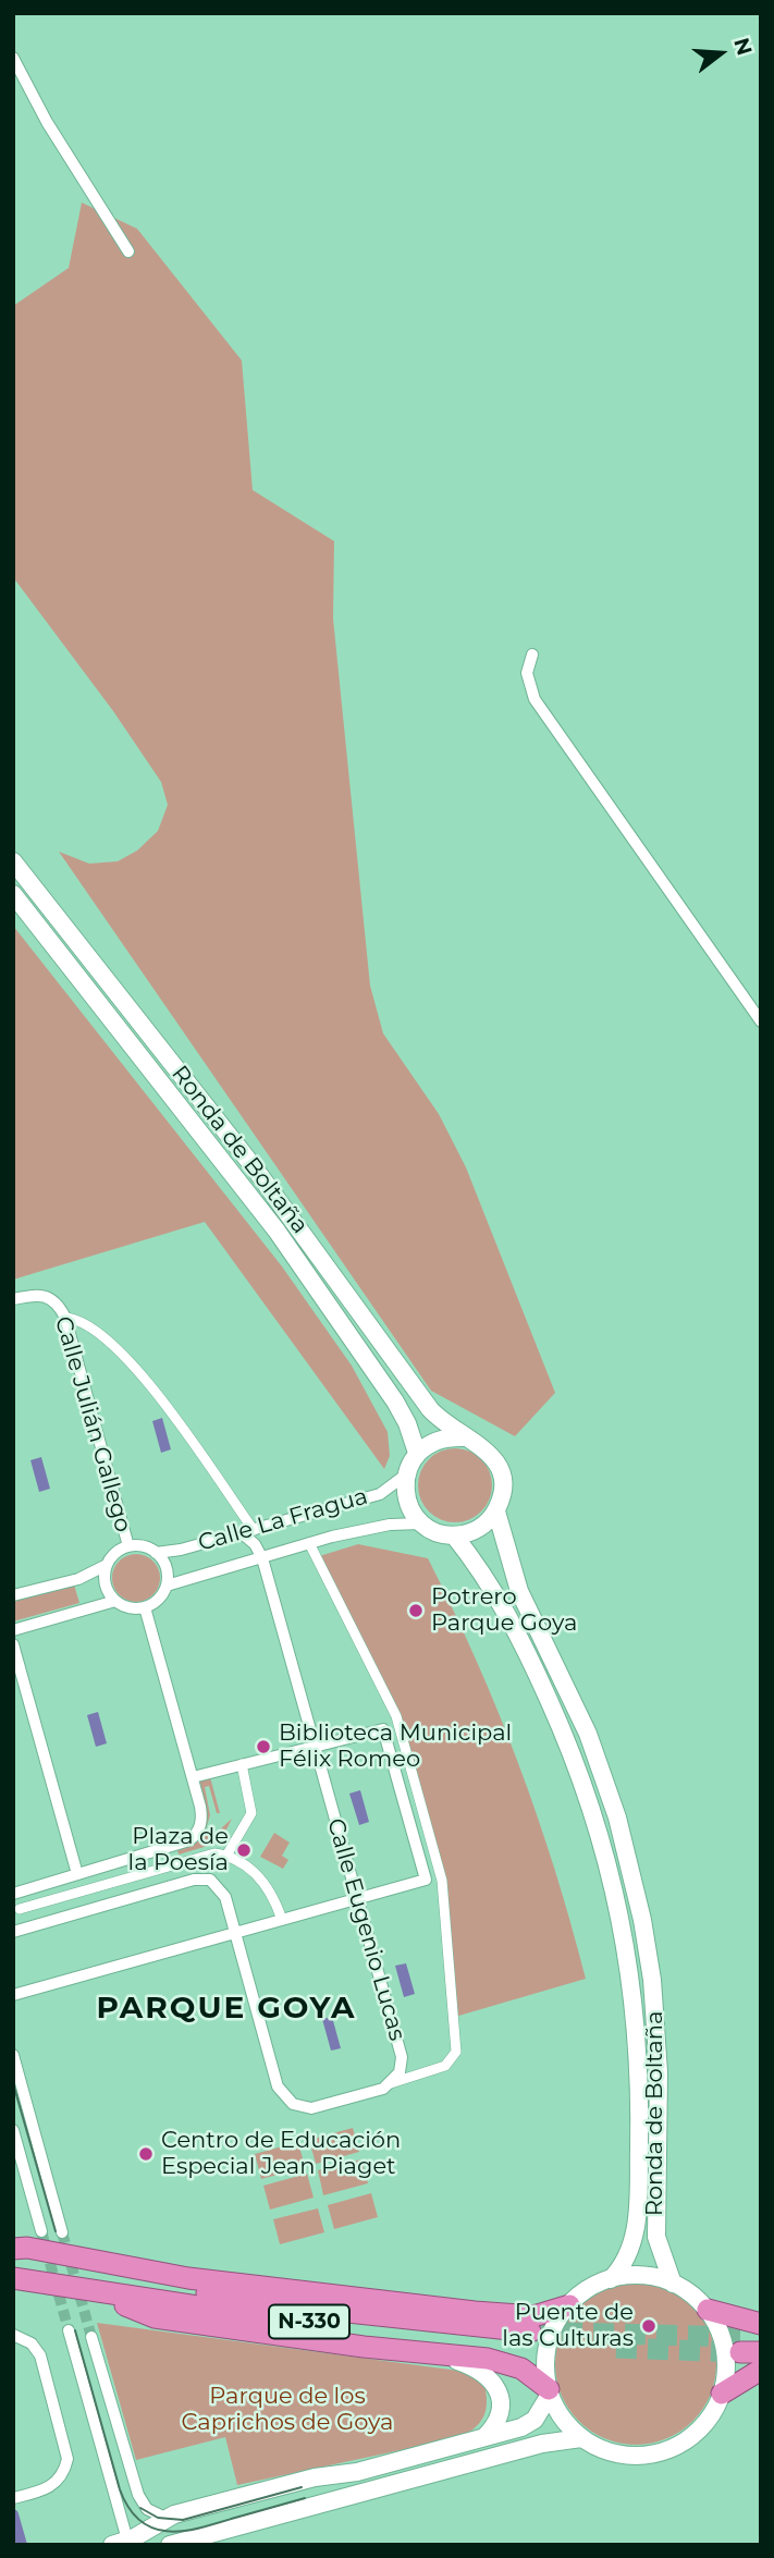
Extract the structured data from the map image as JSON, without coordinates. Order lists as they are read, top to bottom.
{
  "streets": {
    "highway": ["N-330"],
    "main road": ["Ronda de Boltaña"],
    "street": ["Calle Julián Gallego", "Calle La Fragua", "Calle Eugenio Lucas"]
  },
  "crossings": [
    ["Ronda de Boltaña", "Calle La Fragua"],
    ["Calle Julián Gallego", "Calle La Fragua"],
    ["Calle Julián Gallego", "Calle Eugenio Lucas"],
    ["Calle La Fragua", "Calle Eugenio Lucas"]
  ],
  "districts": ["PARQUE GOYA"],
  "parks": ["Parque de los Caprichos de Goya"],
  "places": [
    "Potrero Parque Goya",
    "Biblioteca Municipal Félix Romeo",
    "Plaza de la Poesía",
    "Centro de Educación Especial Jean Piaget",
    "Puente de las Culturas"
  ],
  "north": "right"
}
